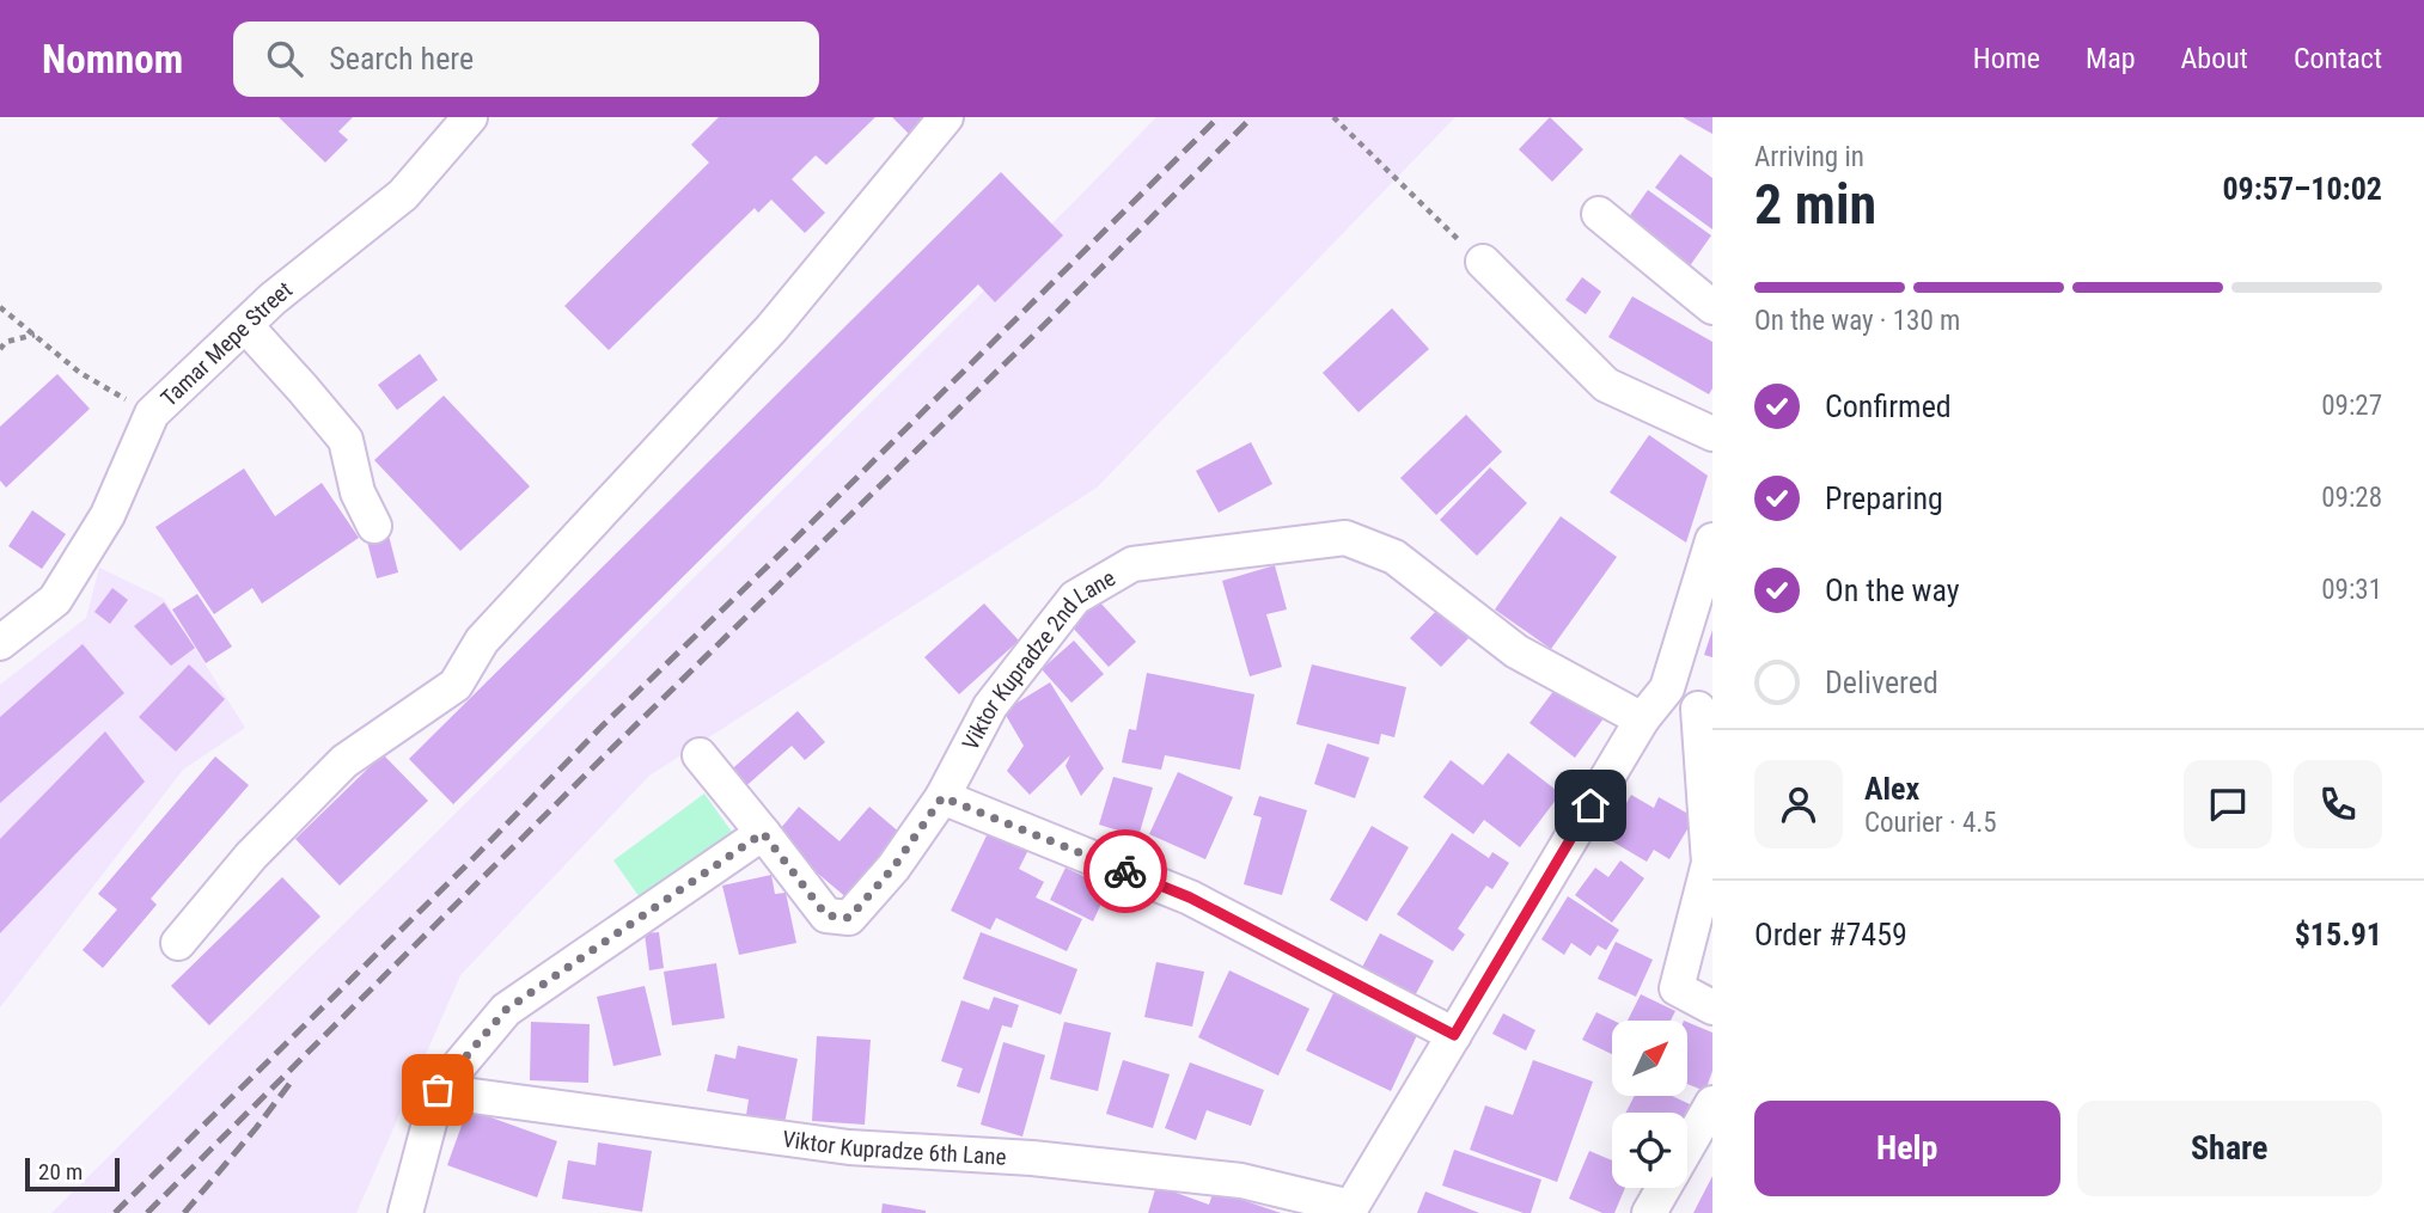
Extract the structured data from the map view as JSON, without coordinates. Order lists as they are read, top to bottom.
{
  "streets": {
    "street": ["Tamar Mepe Street", "Viktor Kupradze 2nd Lane", "Viktor Kupradze 6th Lane"]
  },
  "scale_bar": "20 m",
  "north": "top right",
  "page": {
    "header": "Nomnom",
    "search": "Search here",
    "nav": [
      "Home",
      "Map",
      "About",
      "Contact"
    ],
    "heading": ["2 min", "Arriving in", "09:57–10:02"],
    "panel": [
      "Alex",
      "Courier · 4.5",
      "Order #7459",
      "$15.91"
    ],
    "bar": "On the way · 130 m",
    "list": [
      ["Confirmed", "09:27"],
      ["Preparing", "09:28"],
      ["On the way", "09:31"],
      "Delivered"
    ],
    "buttons": ["Help", "Share"],
    "scale": "20 m"
  }
}
